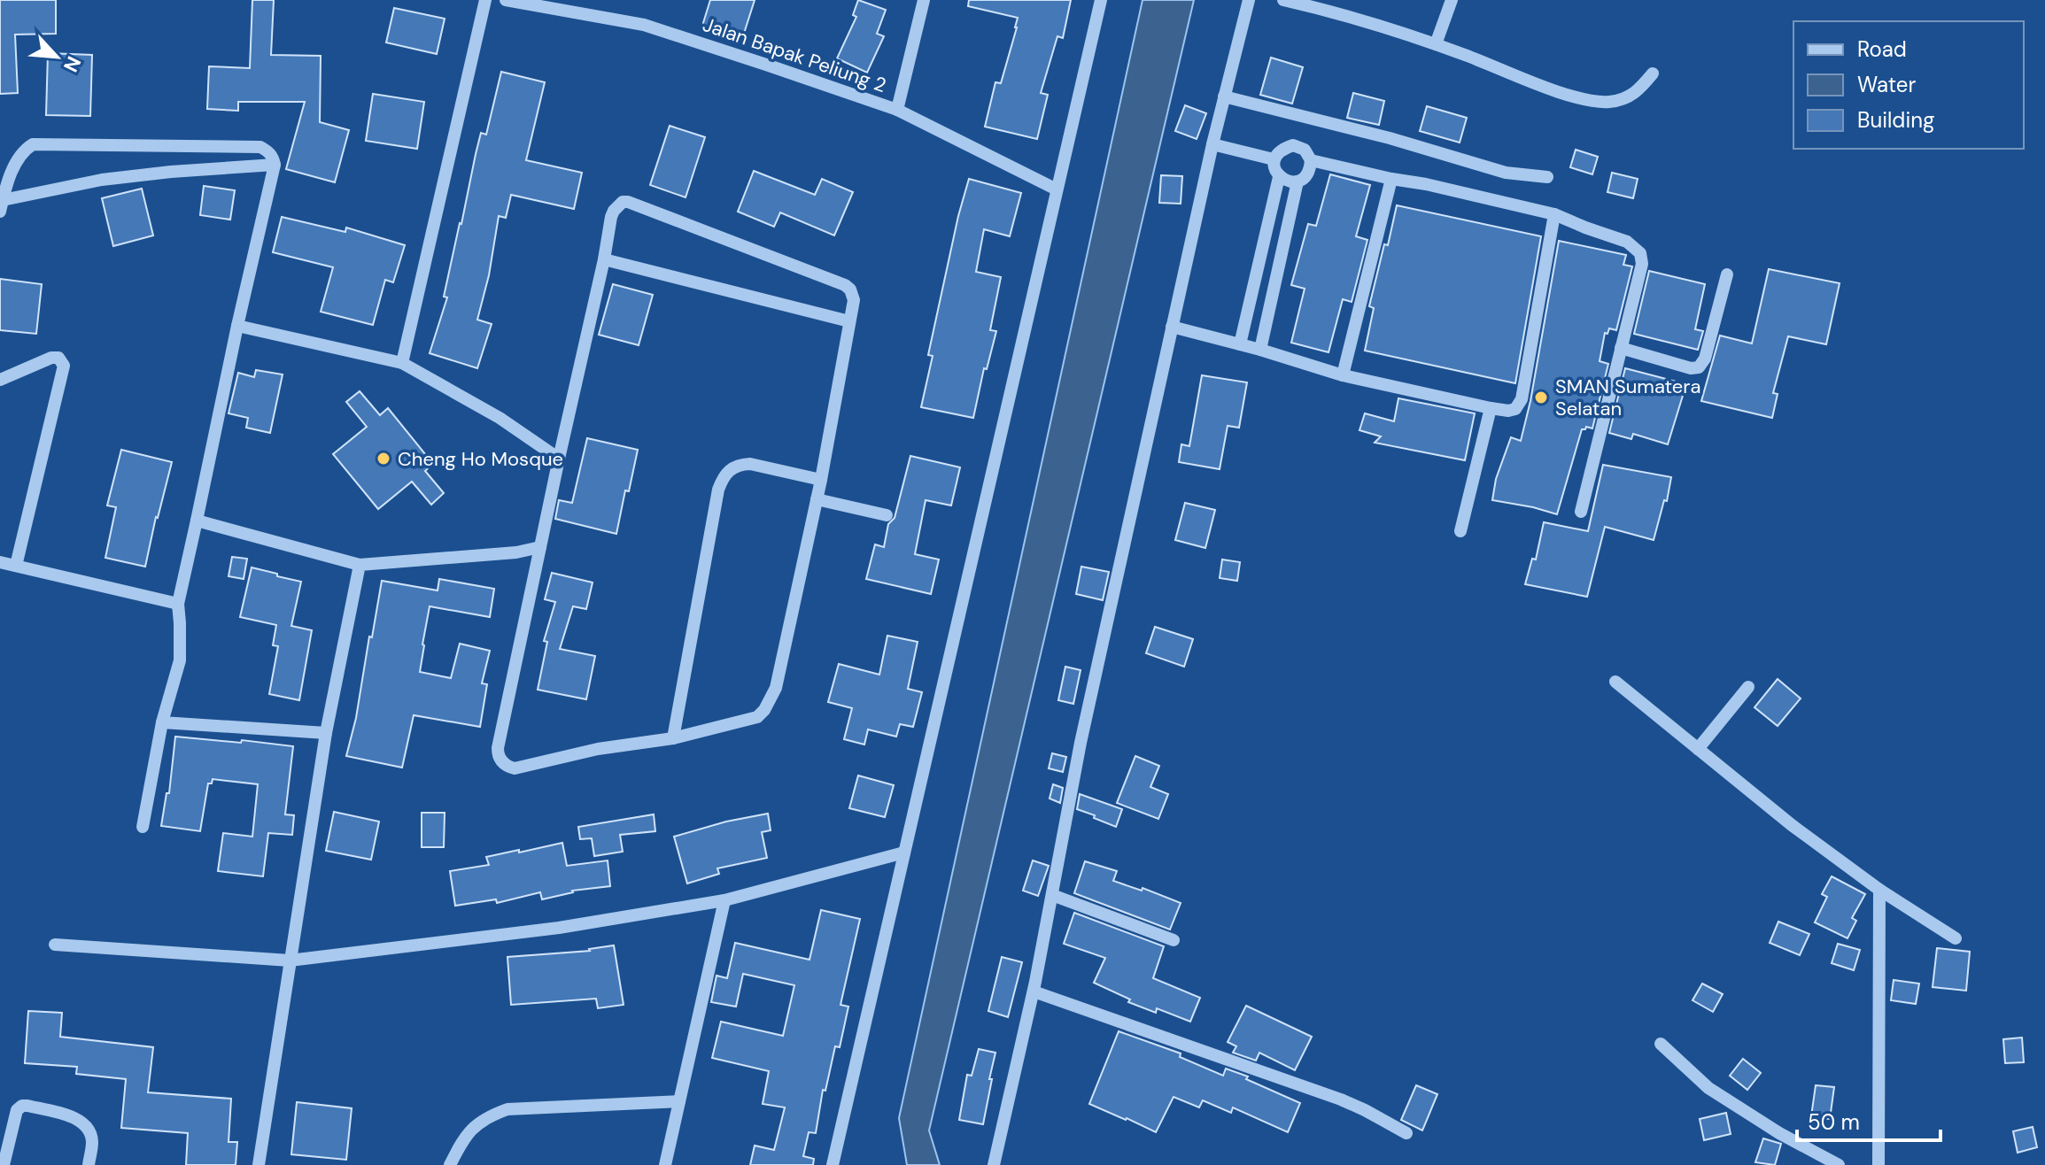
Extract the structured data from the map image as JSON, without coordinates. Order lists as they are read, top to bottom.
{
  "streets": {
    "street": ["Jalan Bapak Peliung 2"]
  },
  "places": ["SMAN Sumatera Selatan", "Cheng Ho Mosque"],
  "legend": ["Road", "Water", "Building"],
  "scale_bar": "50 m",
  "north": "bottom right"
}
